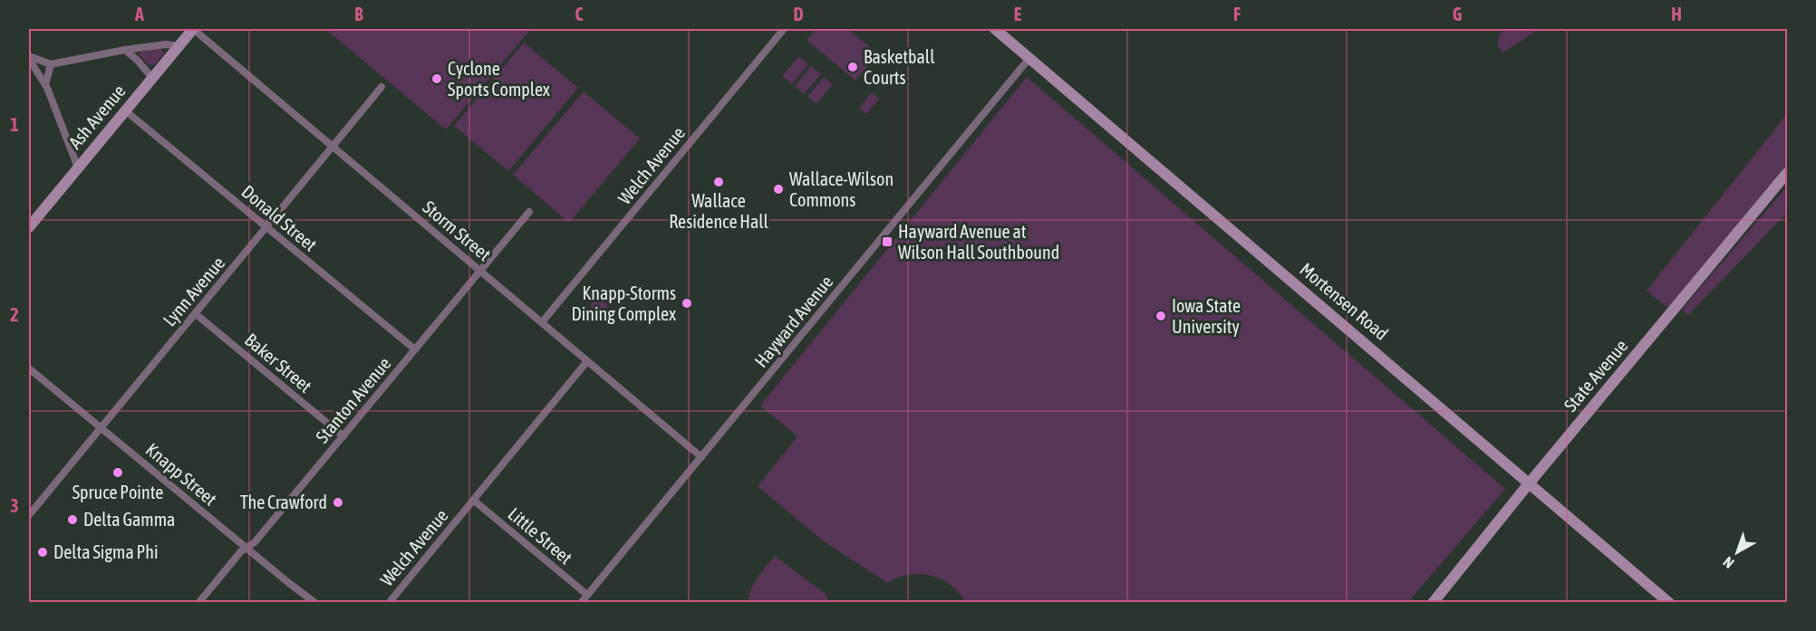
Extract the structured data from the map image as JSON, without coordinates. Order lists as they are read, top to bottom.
{
  "streets": {
    "street": [
      "Ash Avenue",
      "Welch Avenue",
      "Donald Street",
      "Storm Street",
      "Lynn Avenue",
      "Mortensen Road",
      "Hayward Avenue",
      "Baker Street",
      "State Avenue",
      "Stanton Avenue",
      "Knapp Street",
      "Little Street"
    ]
  },
  "crossings": [
    ["Ash Avenue", "Donald Street"],
    ["Ash Avenue", "Storm Street"],
    ["Welch Avenue", "Storm Street"],
    ["Welch Avenue", "Little Street"],
    ["Donald Street", "Lynn Avenue"],
    ["Donald Street", "Stanton Avenue"],
    ["Storm Street", "Lynn Avenue"],
    ["Storm Street", "Hayward Avenue"],
    ["Storm Street", "Stanton Avenue"],
    ["Lynn Avenue", "Baker Street"],
    ["Lynn Avenue", "Knapp Street"],
    ["Mortensen Road", "Hayward Avenue"],
    ["Mortensen Road", "State Avenue"],
    ["Hayward Avenue", "Little Street"],
    ["Baker Street", "Stanton Avenue"],
    ["Stanton Avenue", "Knapp Street"]
  ],
  "places": {
    "other": [
      "Basketball Courts",
      "Cyclone Sports Complex",
      "Wallace Residence Hall",
      "Wallace-Wilson Commons",
      "Knapp-Storms Dining Complex",
      "Iowa State University",
      "Spruce Pointe",
      "The Crawford",
      "Delta Gamma",
      "Delta Sigma Phi"
    ],
    "transit": ["Hayward Avenue at Wilson Hall Southbound"]
  },
  "north": "bottom left",
  "grid": {
    "columns": [
      "A",
      "B",
      "C",
      "D",
      "E",
      "F",
      "G",
      "H"
    ],
    "rows": ["1", "2", "3"]
  }
}
